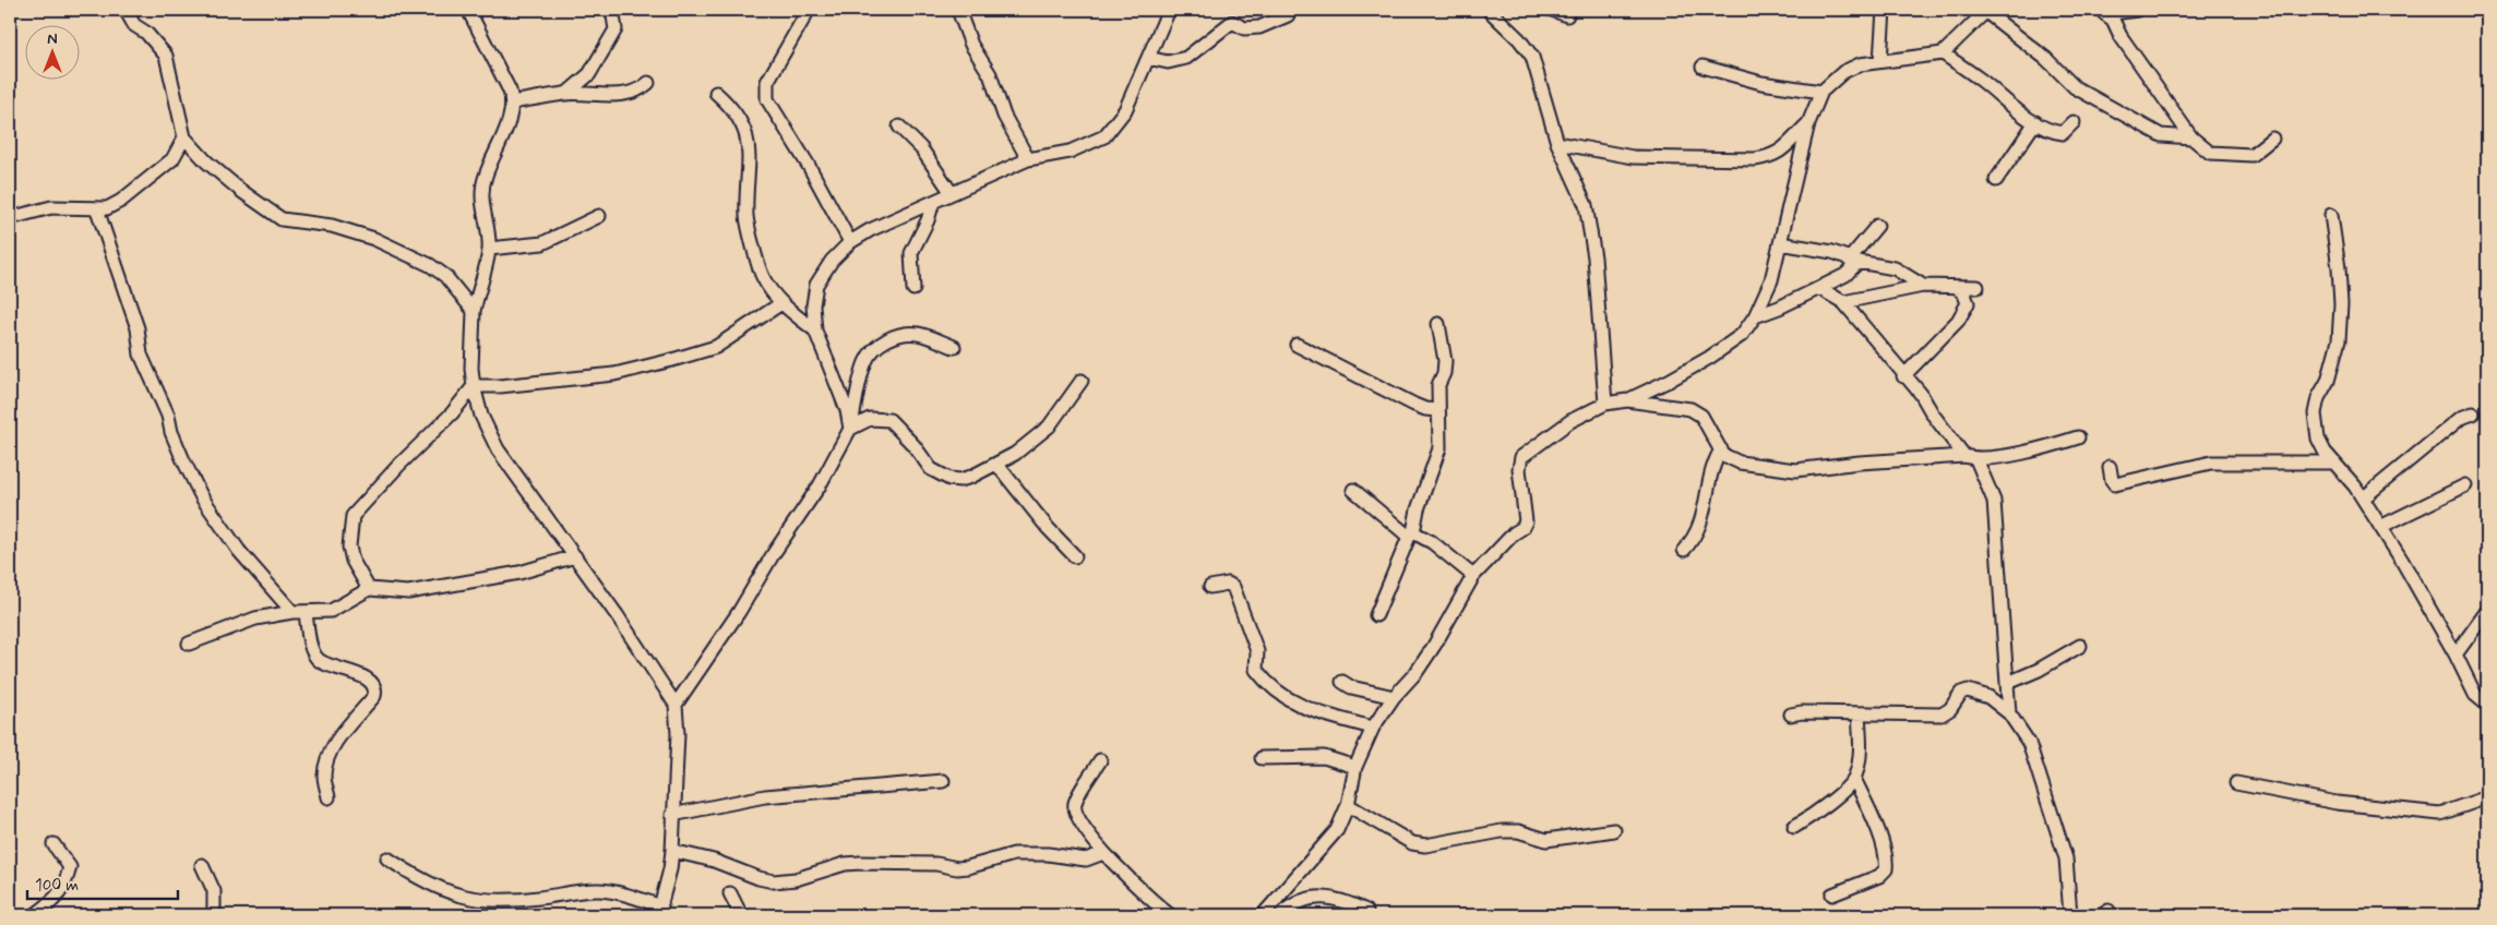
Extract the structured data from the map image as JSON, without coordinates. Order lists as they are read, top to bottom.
{
  "scale_bar": "100 m",
  "north": "top"
}
